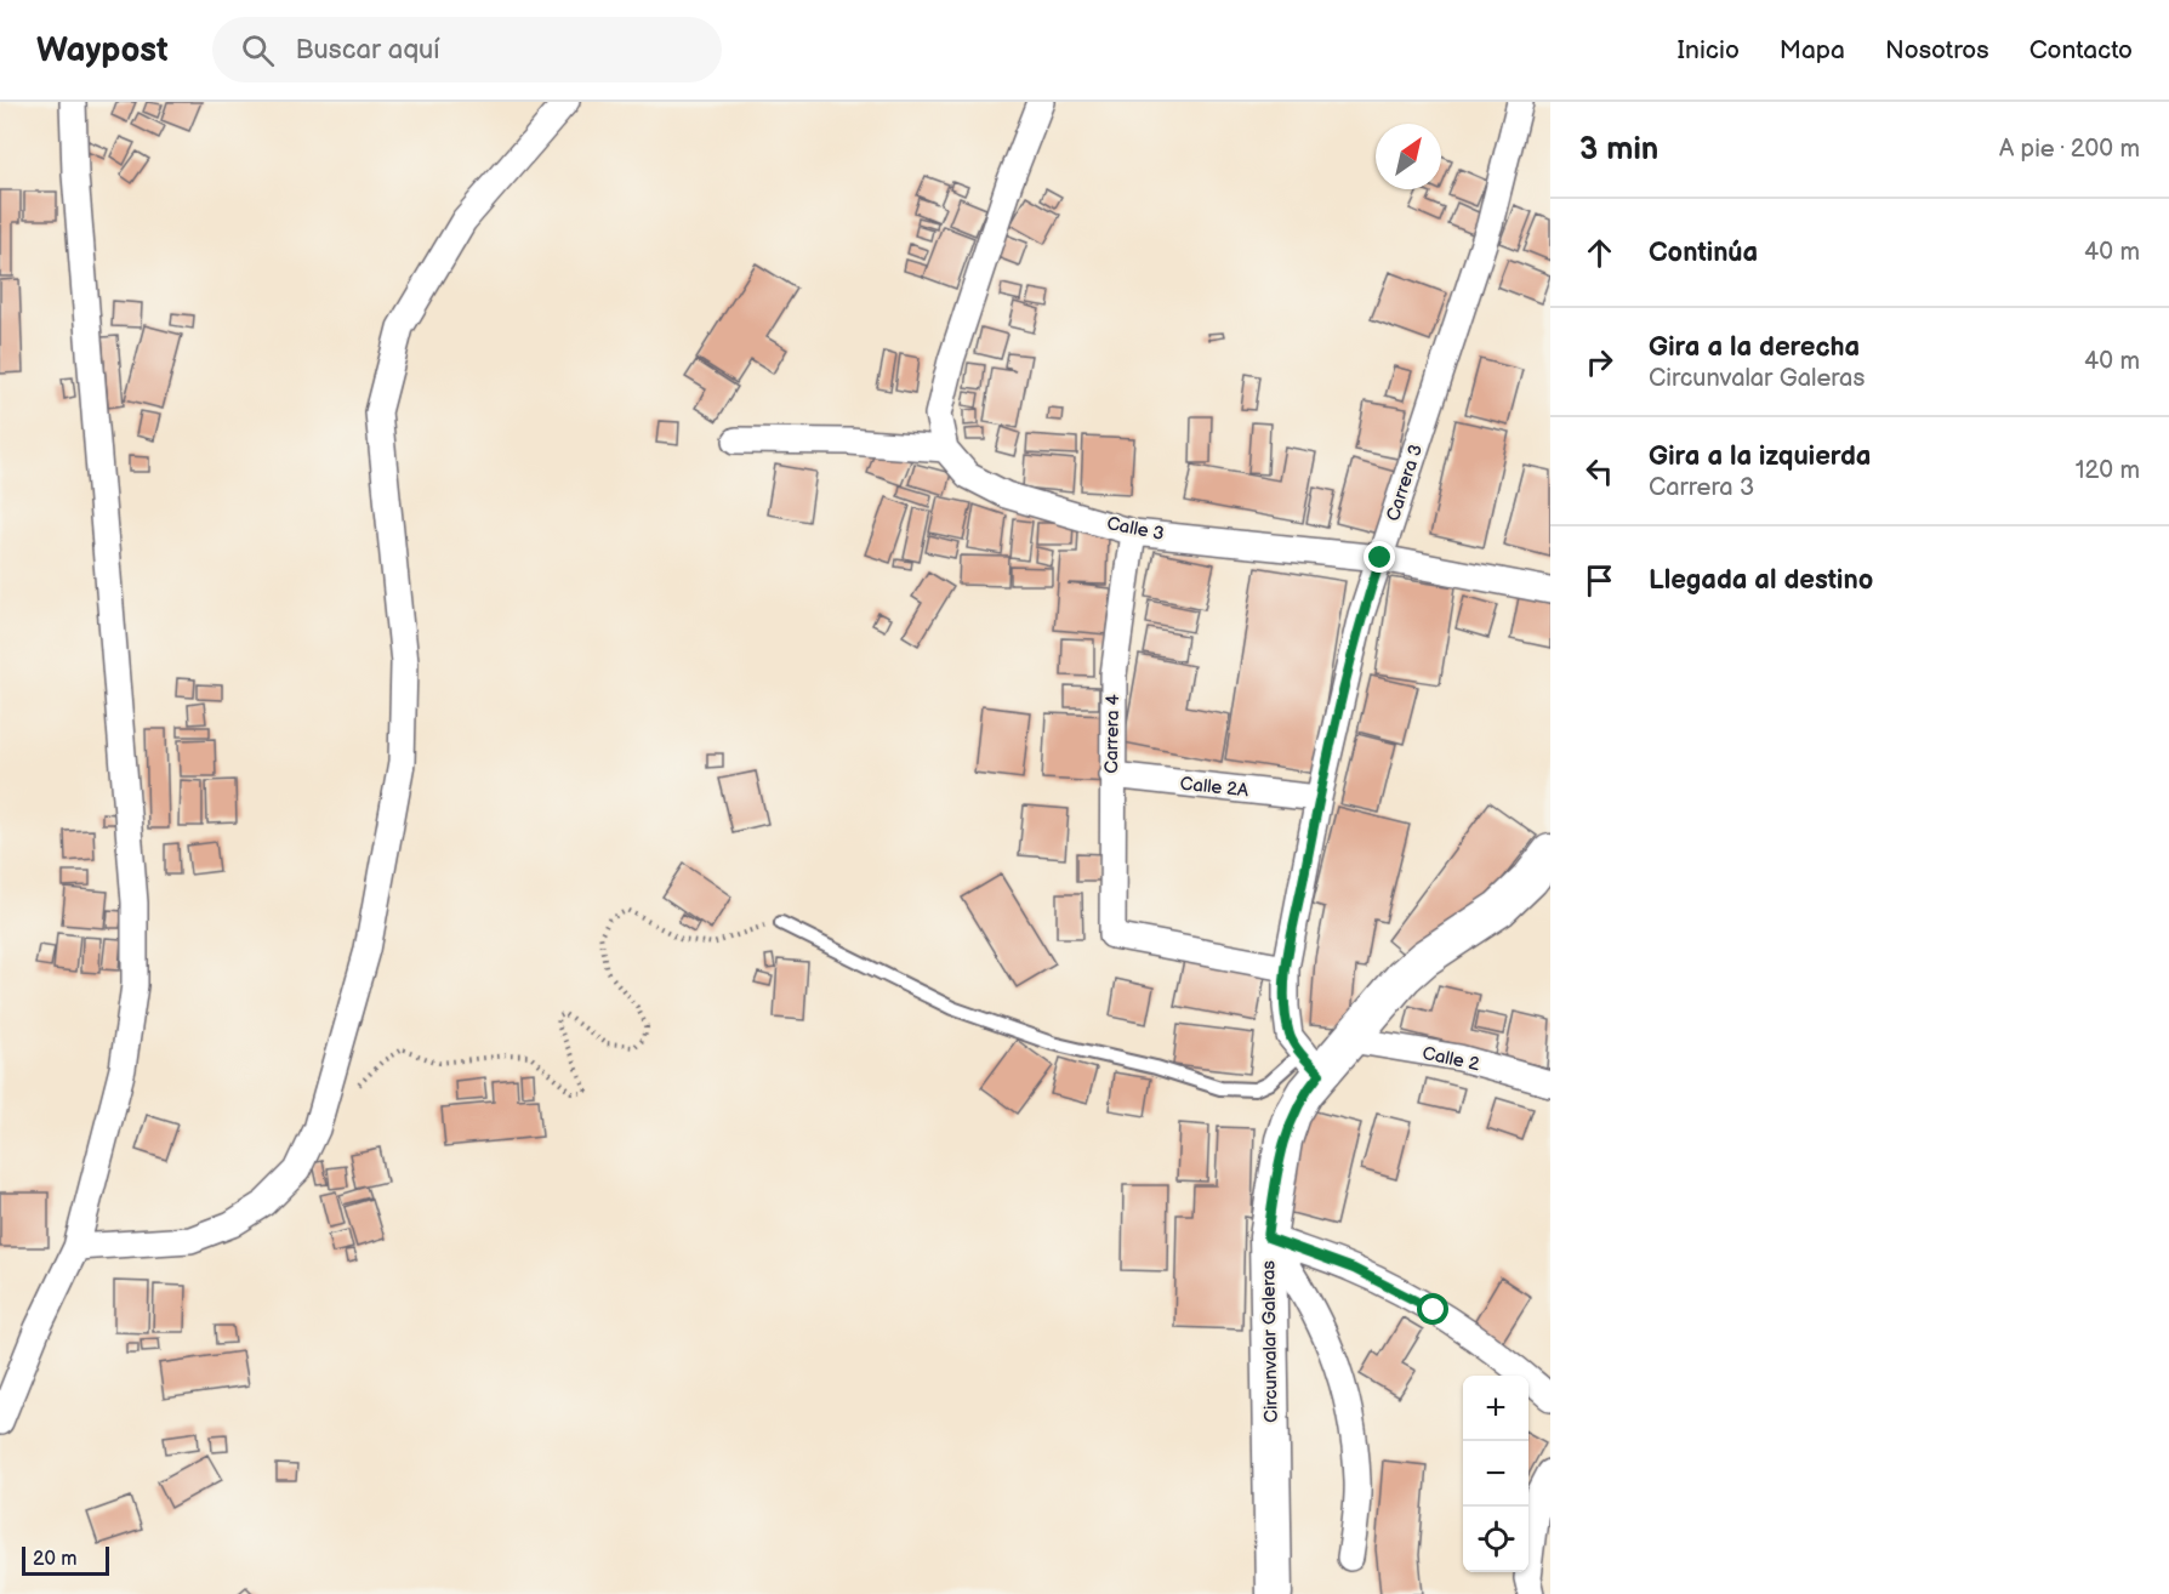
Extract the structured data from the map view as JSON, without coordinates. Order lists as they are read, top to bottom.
{
  "streets": {
    "main road": ["Circunvalar Galeras"],
    "street": [
      "Carrera 3",
      "Calle 3",
      "Carrera 4",
      "Calle 2A",
      "Calle 2"
    ]
  },
  "crossings": [
    ["Carrera 3", "Calle 3"],
    ["Carrera 3", "Carrera 4"],
    ["Carrera 3", "Calle 2A"],
    ["Carrera 3", "Circunvalar Galeras"],
    ["Calle 3", "Carrera 4"],
    ["Carrera 4", "Calle 2A"],
    ["Calle 2", "Circunvalar Galeras"]
  ],
  "scale_bar": "20 m",
  "north": "top right",
  "page": {
    "header": "Waypost",
    "search": "Buscar aquí",
    "nav": [
      "Inicio",
      "Mapa",
      "Nosotros",
      "Contacto"
    ],
    "heading": ["3 min", "A pie · 200 m"],
    "list": [
      ["Continúa", "40 m"],
      ["Gira a la derecha", "Circunvalar Galeras", "40 m"],
      ["Gira a la izquierda", "Carrera 3", "120 m"],
      "Llegada al destino"
    ],
    "map_buttons": ["+", "−"],
    "scale": "20 m"
  }
}
